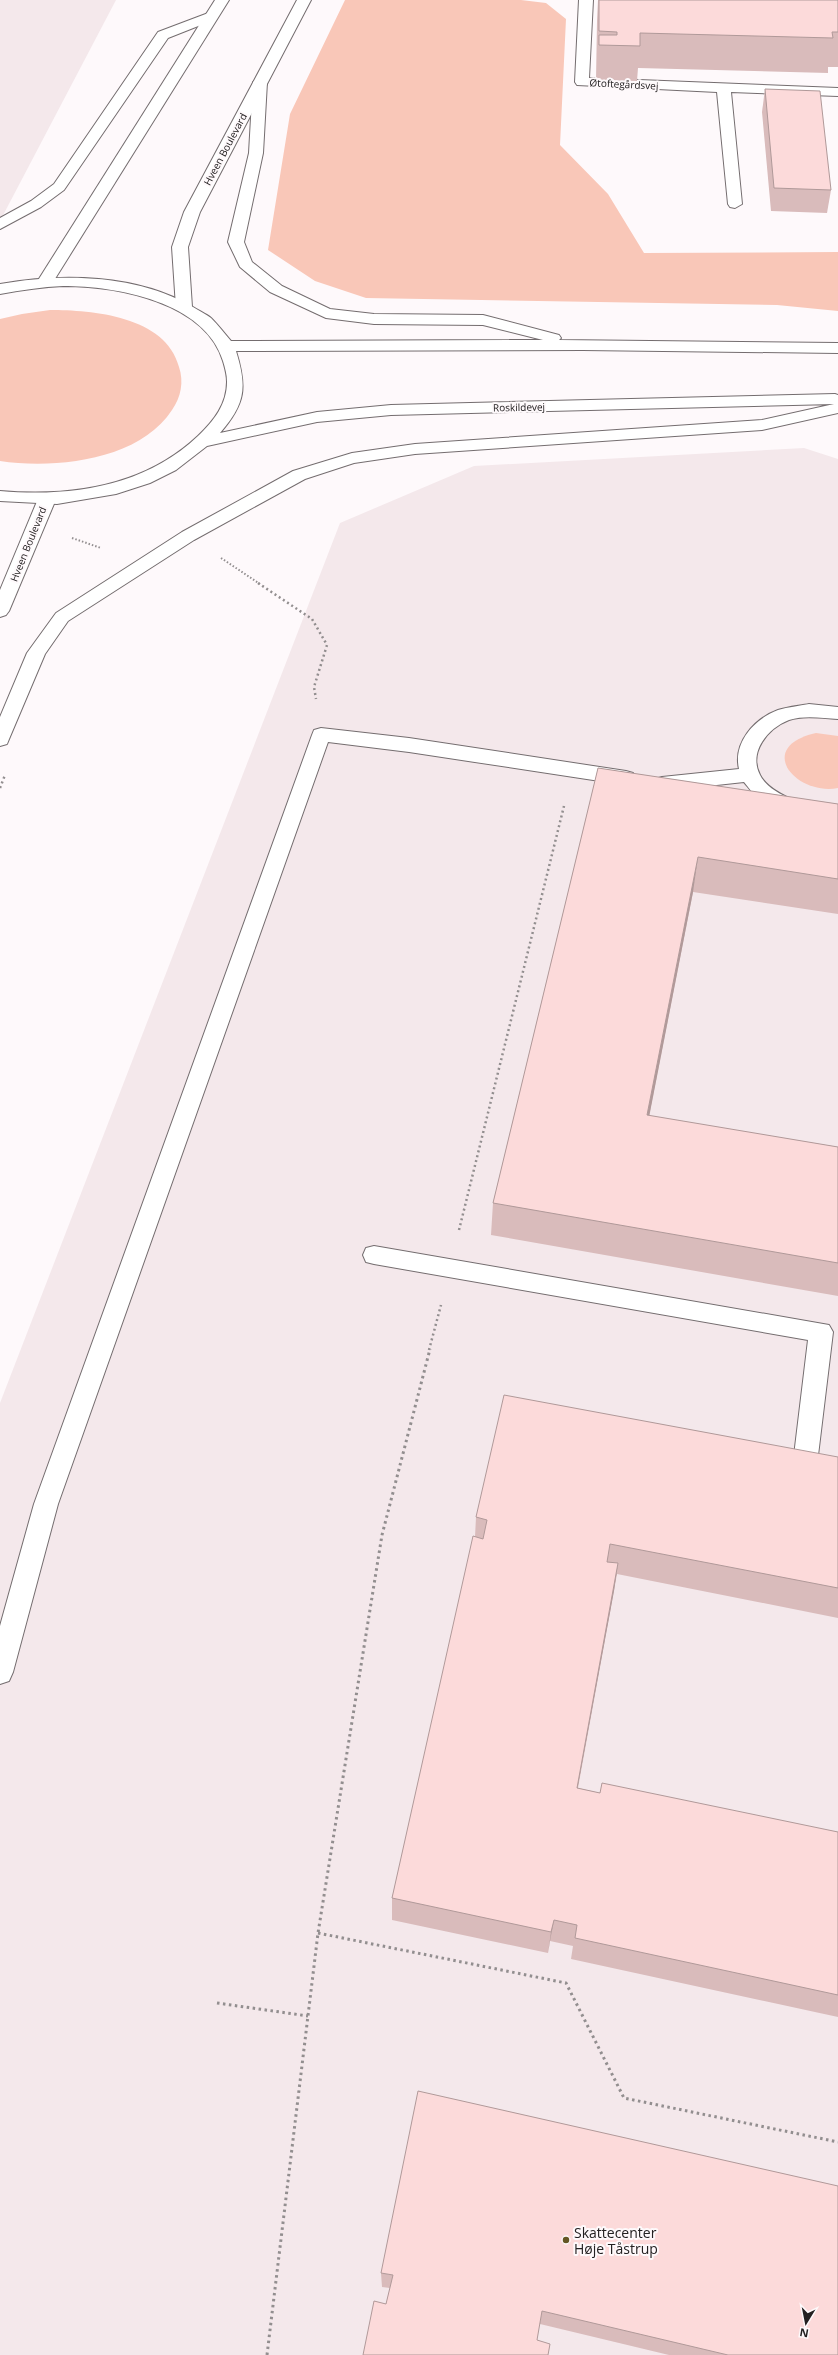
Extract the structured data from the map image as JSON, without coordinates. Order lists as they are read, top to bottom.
{
  "streets": {
    "main road": ["Øtoftegårdsvej", "Hveen Boulevard", "Roskildevej"]
  },
  "places": ["Skattecenter Høje Tåstrup"],
  "north": "bottom"
}
